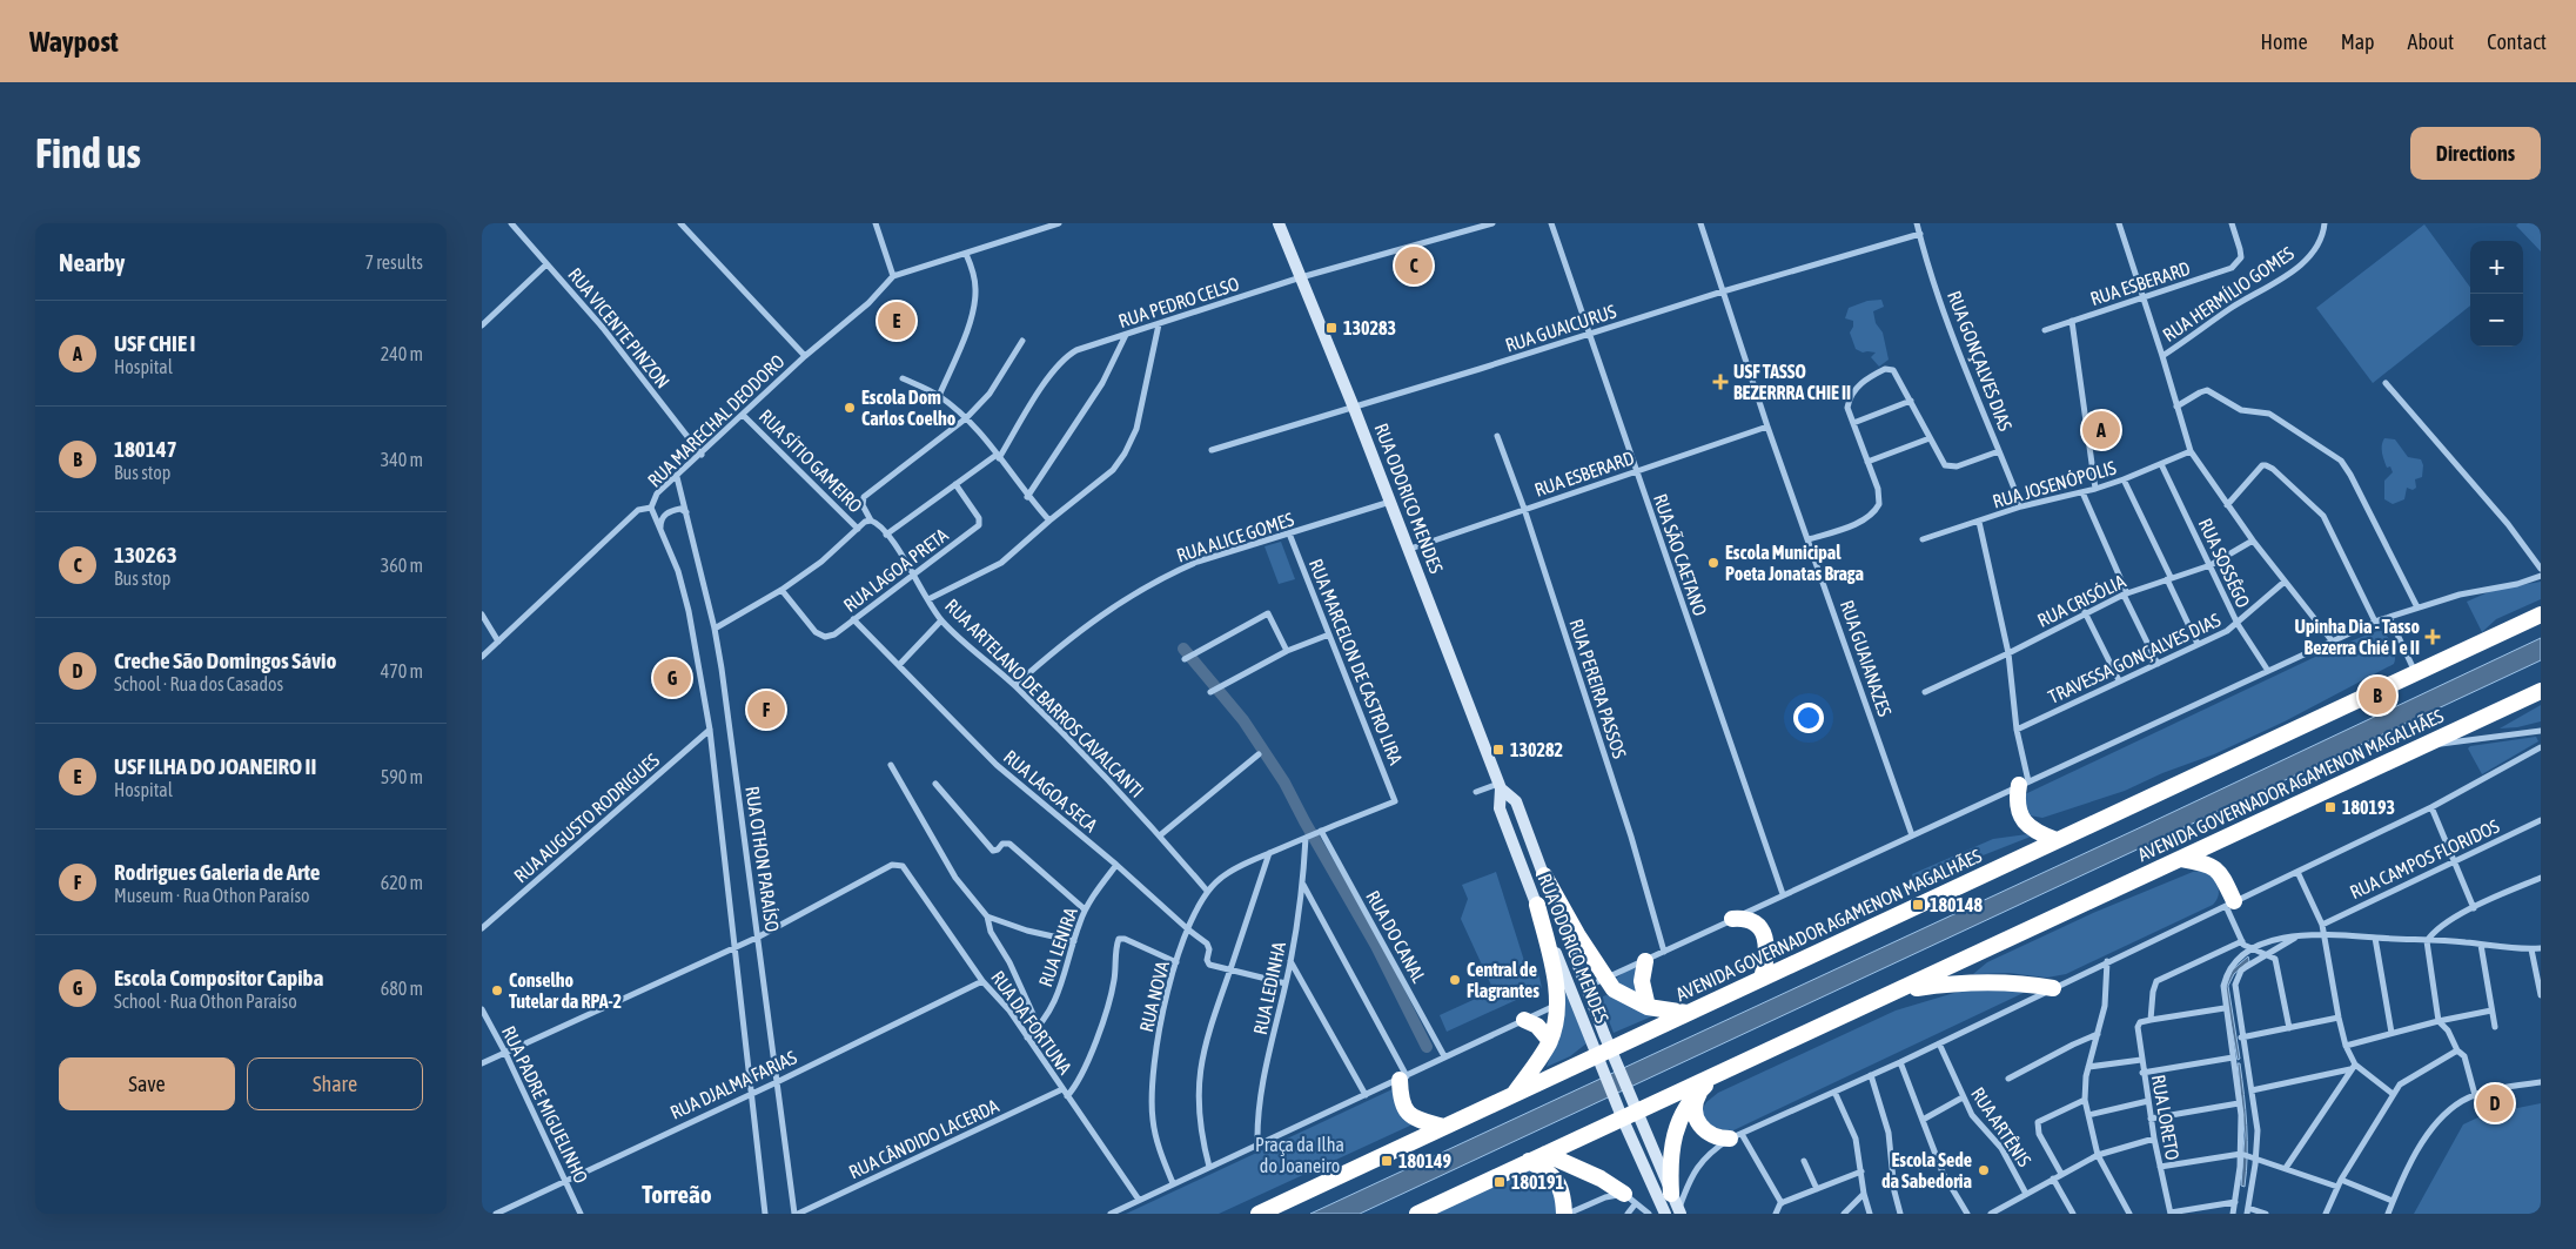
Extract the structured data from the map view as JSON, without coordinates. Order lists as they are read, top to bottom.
{
  "streets": {
    "highway": ["AVENIDA GOVERNADOR AGAMENON MAGALHÃES"],
    "main road": ["RUA ODORICO MENDES"],
    "street": [
      "RUA ESBERARD",
      "RUA HERMÍLIO GOMES",
      "RUA PEDRO CELSO",
      "RUA VICENTE PINZON",
      "RUA GUAICURUS",
      "RUA GONÇALVES DIAS",
      "RUA MARECHAL DEODORO",
      "RUA SÍTIO GAMEIRO",
      "RUA JOSENÓPOLIS",
      "RUA ALICE GOMES",
      "RUA SÃO CAETANO",
      "RUA SOSSÊGO",
      "RUA LAGOA PRETA",
      "RUA CRISÓLIA",
      "RUA GUAIANAZES",
      "TRAVESSA GONÇALVES DIAS",
      "RUA MARCELON DE CASTRO LIRA",
      "RUA PEREIRA PASSOS",
      "RUA ARTELANO DE BARROS CAVALCANTI",
      "RUA LAGOA SECA",
      "RUA AUGUSTO RODRIGUES",
      "RUA OTHON PARAÍSO",
      "RUA CAMPOS FLORIDOS",
      "RUA DO CANAL",
      "RUA LENIRA",
      "RUA LEDINHA",
      "RUA NOVA",
      "RUA DA FORTUNA",
      "RUA DJALMA FARIAS",
      "RUA PADRE MIGUELINHO",
      "RUA LORETO",
      "RUA ARTÊNIS",
      "RUA CÂNDIDO LACERDA"
    ]
  },
  "crossings": [
    ["RUA ESBERARD", "RUA ODORICO MENDES"],
    ["RUA ESBERARD", "RUA SÃO CAETANO"],
    ["RUA ESBERARD", "RUA GUAIANAZES"],
    ["RUA ESBERARD", "RUA PEREIRA PASSOS"],
    ["RUA PEDRO CELSO", "RUA ODORICO MENDES"],
    ["RUA VICENTE PINZON", "RUA MARECHAL DEODORO"],
    ["RUA GUAICURUS", "RUA GONÇALVES DIAS"],
    ["RUA GUAICURUS", "RUA ODORICO MENDES"],
    ["RUA GUAICURUS", "RUA SÃO CAETANO"],
    ["RUA GUAICURUS", "RUA GUAIANAZES"],
    ["RUA GONÇALVES DIAS", "RUA JOSENÓPOLIS"],
    ["RUA MARECHAL DEODORO", "RUA SÍTIO GAMEIRO"],
    ["RUA MARECHAL DEODORO", "RUA OTHON PARAÍSO"],
    ["RUA JOSENÓPOLIS", "RUA SOSSÊGO"],
    ["RUA ODORICO MENDES", "RUA ALICE GOMES"],
    ["RUA ODORICO MENDES", "AVENIDA GOVERNADOR AGAMENON MAGALHÃES"],
    ["RUA ALICE GOMES", "RUA MARCELON DE CASTRO LIRA"],
    ["RUA ALICE GOMES", "RUA ARTELANO DE BARROS CAVALCANTI"],
    ["RUA SOSSÊGO", "RUA CRISÓLIA"],
    ["RUA SOSSÊGO", "TRAVESSA GONÇALVES DIAS"],
    ["RUA LAGOA PRETA", "RUA ARTELANO DE BARROS CAVALCANTI"],
    ["RUA LAGOA PRETA", "RUA LAGOA SECA"],
    ["RUA MARCELON DE CASTRO LIRA", "RUA NOVA"],
    ["RUA ARTELANO DE BARROS CAVALCANTI", "RUA NOVA"],
    ["RUA LAGOA SECA", "RUA LENIRA"],
    ["RUA LAGOA SECA", "RUA NOVA"],
    ["RUA AUGUSTO RODRIGUES", "RUA OTHON PARAÍSO"],
    ["RUA OTHON PARAÍSO", "RUA DA FORTUNA"],
    ["RUA OTHON PARAÍSO", "RUA DJALMA FARIAS"],
    ["RUA OTHON PARAÍSO", "RUA CÂNDIDO LACERDA"],
    ["RUA DO CANAL", "RUA NOVA"],
    ["RUA LENIRA", "RUA DA FORTUNA"],
    ["RUA LEDINHA", "RUA NOVA"],
    ["RUA DA FORTUNA", "RUA DJALMA FARIAS"],
    ["RUA DA FORTUNA", "RUA CÂNDIDO LACERDA"],
    ["RUA DJALMA FARIAS", "RUA PADRE MIGUELINHO"]
  ],
  "districts": ["Torreão"],
  "parks": ["Praça da Ilha do Joaneiro"],
  "places": {
    "transit": [
      "130283",
      "130282",
      "180193",
      "180148",
      "180149",
      "180191"
    ],
    "health": ["USF TASSO BEZERRRA CHIE II", "Upinha Dia - Tasso Bezerra Chié I e II"],
    "other": [
      "Escola Dom Carlos Coelho",
      "Escola Municipal Poeta Jonatas Braga",
      "Central de Flagrantes",
      "Conselho Tutelar da RPA-2",
      "Escola Sede da Sabedoria"
    ]
  },
  "page": {
    "header": "Waypost",
    "nav": [
      "Home",
      "Map",
      "About",
      "Contact"
    ],
    "buttons": [
      "Directions",
      ["Save", "Share"]
    ],
    "title": "Find us",
    "heading": ["Nearby", "7 results"],
    "map_buttons": ["+", "−"],
    "pins": [
      "C",
      "E",
      "A",
      "G",
      "B",
      "F",
      "D"
    ],
    "list": [
      {
        "mark": "A",
        "name": "USF CHIE I",
        "note": "Hospital",
        "value": "240 m"
      },
      {
        "mark": "B",
        "name": "180147",
        "note": "Bus stop",
        "value": "340 m"
      },
      {
        "mark": "C",
        "name": "130263",
        "note": "Bus stop",
        "value": "360 m"
      },
      {
        "mark": "D",
        "name": "Creche São Domingos Sávio",
        "note": "School · Rua dos Casados",
        "value": "470 m"
      },
      {
        "mark": "E",
        "name": "USF ILHA DO JOANEIRO II",
        "note": "Hospital",
        "value": "590 m"
      },
      {
        "mark": "F",
        "name": "Rodrigues Galeria de Arte",
        "note": "Museum · Rua Othon Paraíso",
        "value": "620 m"
      },
      {
        "mark": "G",
        "name": "Escola Compositor Capiba",
        "note": "School · Rua Othon Paraíso",
        "value": "680 m"
      }
    ]
  }
}
